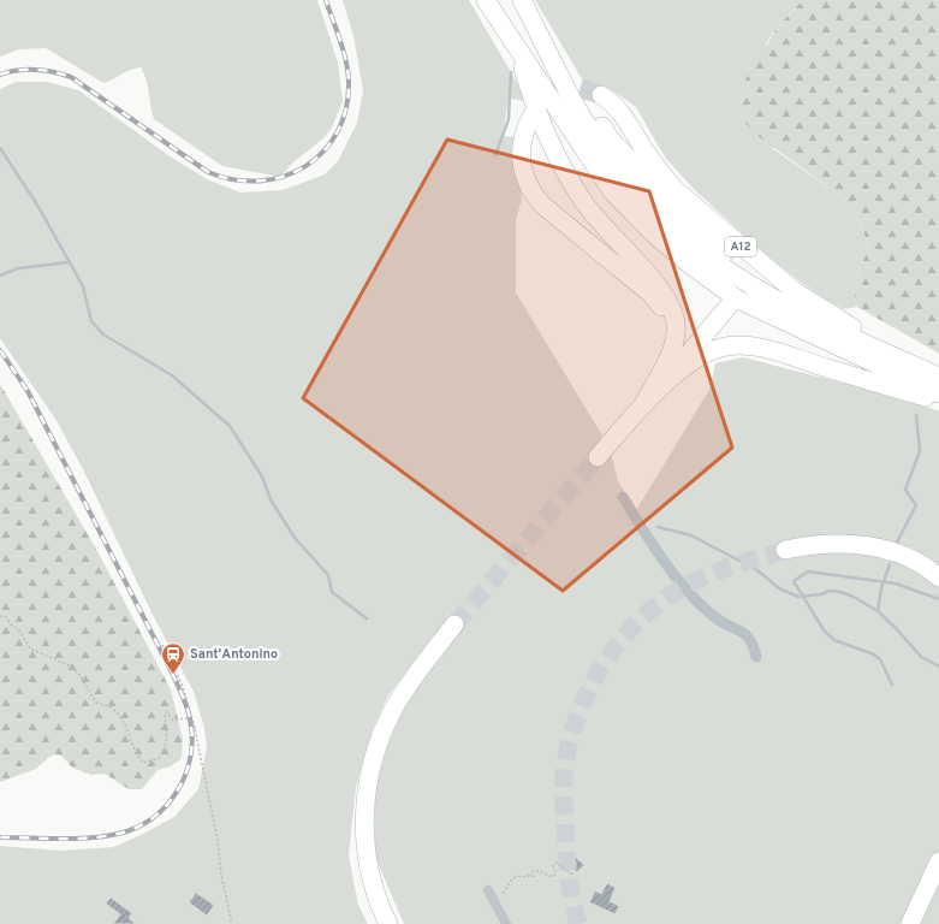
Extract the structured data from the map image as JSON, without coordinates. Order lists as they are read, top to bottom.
{
  "streets": {
    "highway": ["A12"]
  },
  "places": {
    "station": ["Sant'Antonino"]
  }
}
